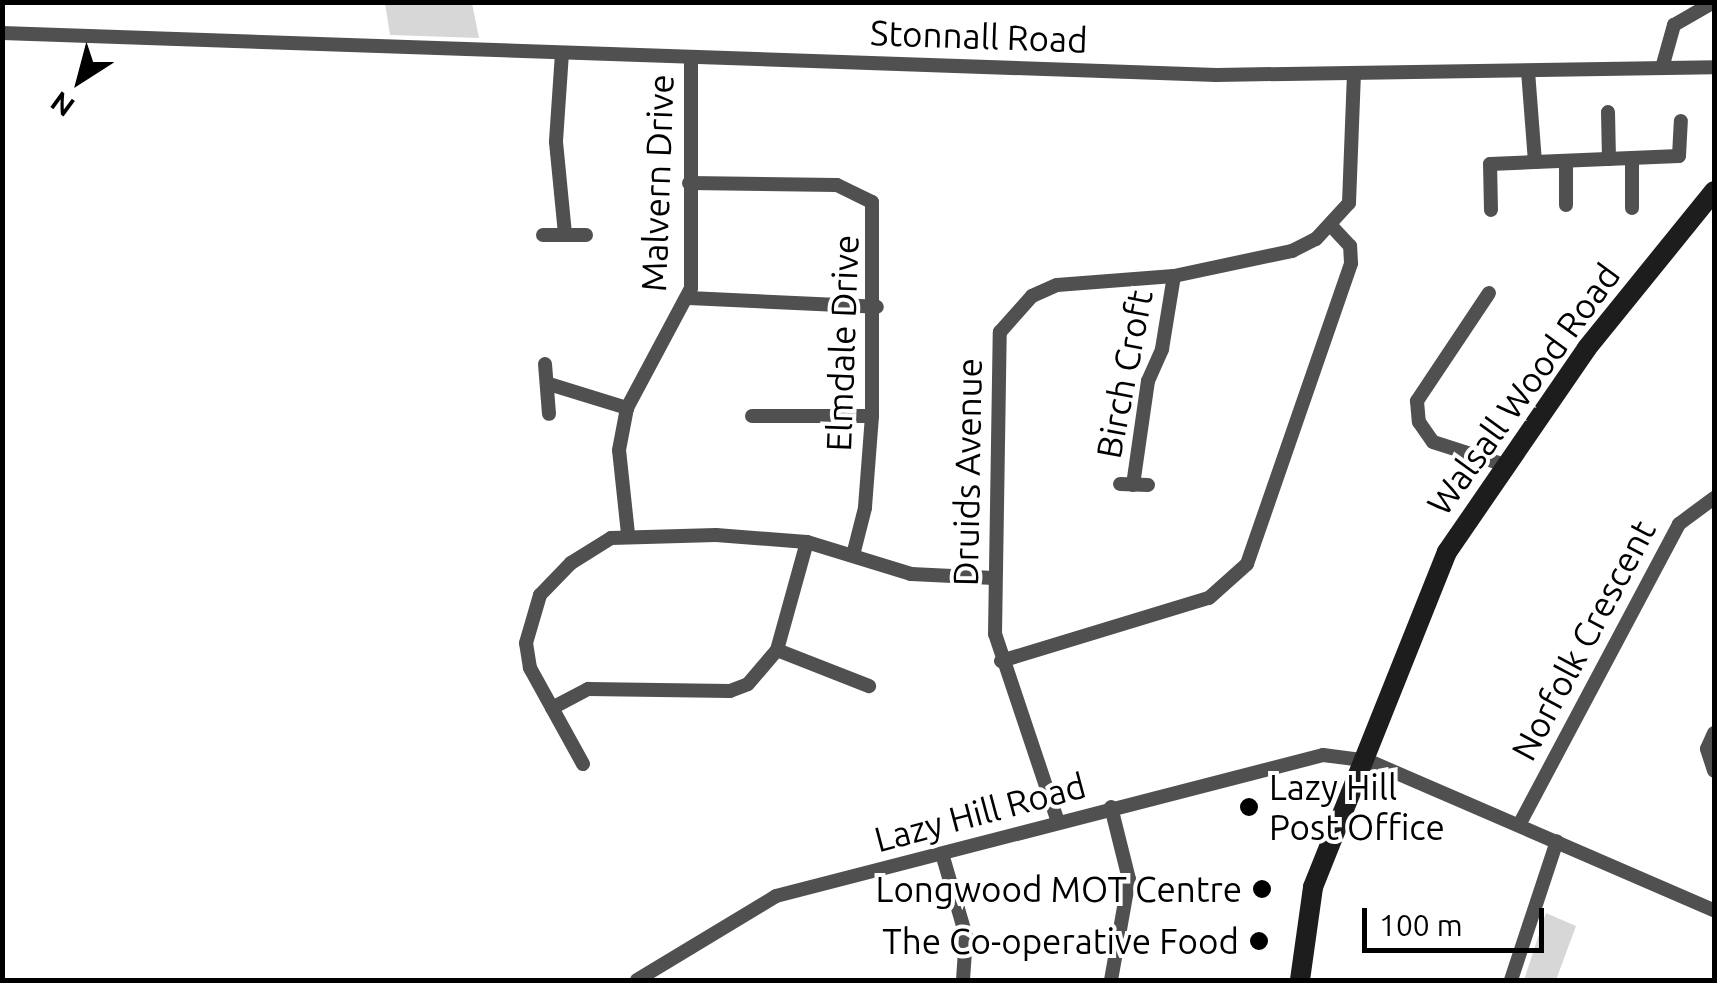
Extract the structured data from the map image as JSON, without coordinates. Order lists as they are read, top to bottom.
{
  "streets": {
    "street": [
      "Stonnall Road",
      "Malvern Drive",
      "Elmdale Drive",
      "Birch Croft",
      "Walsall Wood Road",
      "Druids Avenue",
      "Norfolk Crescent",
      "Lazy Hill Road"
    ]
  },
  "crossings": [
    ["Stonnall Road", "Malvern Drive"],
    ["Malvern Drive", "Elmdale Drive"],
    ["Birch Croft", "Druids Avenue"],
    ["Walsall Wood Road", "Lazy Hill Road"],
    ["Druids Avenue", "Lazy Hill Road"],
    ["Norfolk Crescent", "Lazy Hill Road"]
  ],
  "places": ["Lazy Hill Post Office", "Longwood MOT Centre", "The Co-operative Food"],
  "scale_bar": "100 m",
  "north": "bottom left"
}
